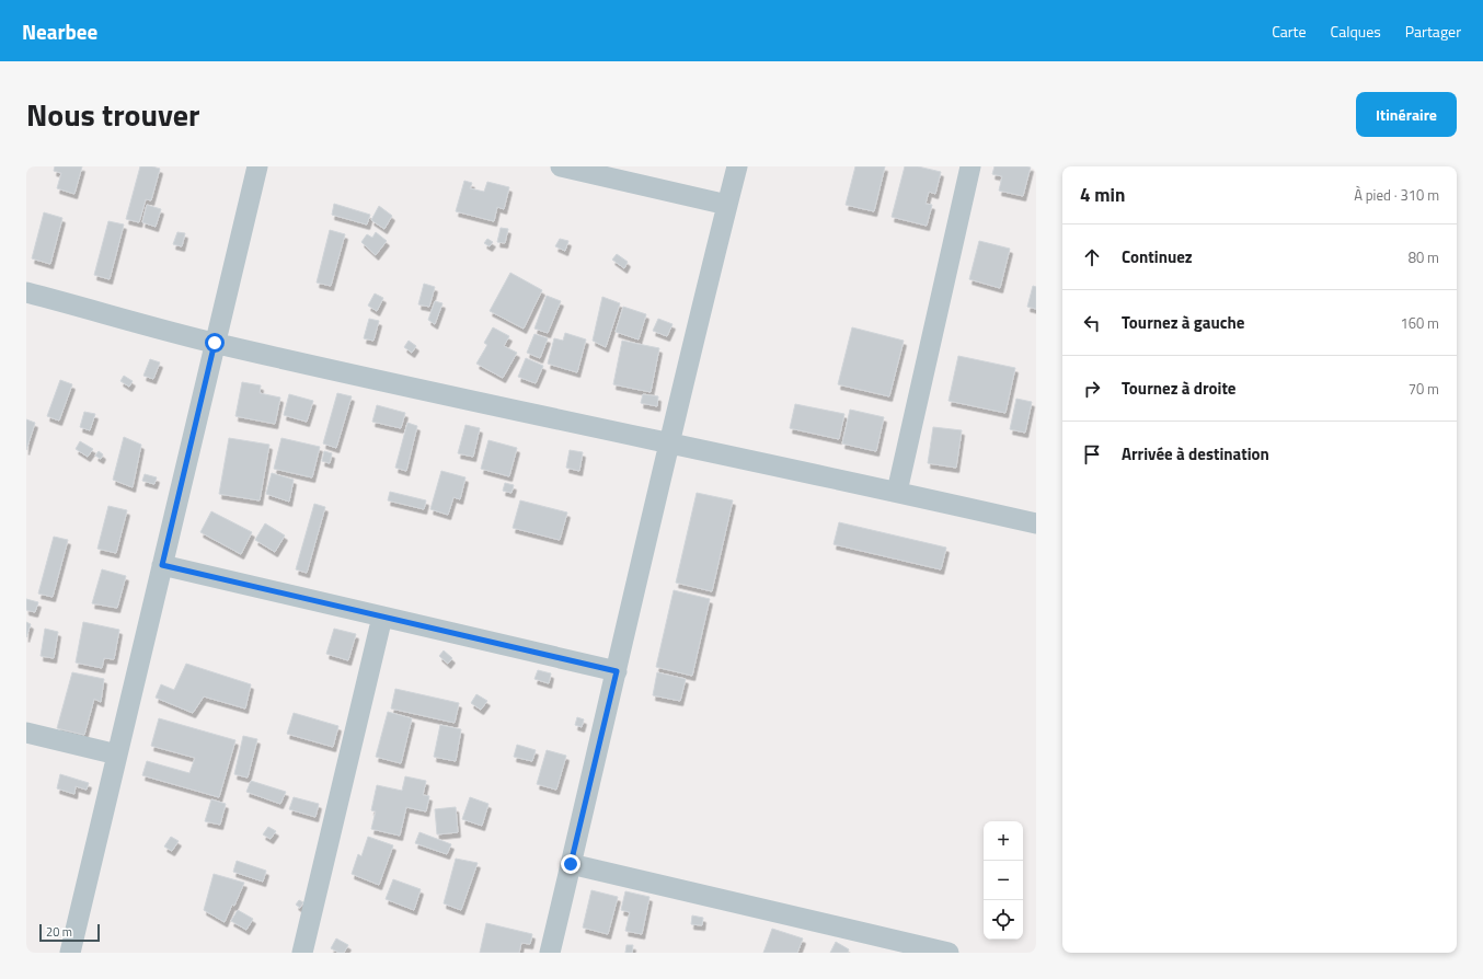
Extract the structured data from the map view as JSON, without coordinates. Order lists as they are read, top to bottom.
{
  "scale_bar": "20 m",
  "page": {
    "header": "Nearbee",
    "nav": ["Carte", "Calques", "Partager"],
    "title": "Nous trouver",
    "buttons": "Itinéraire",
    "heading": ["4 min", "À pied · 310 m"],
    "list": [
      ["Continuez", "80 m"],
      ["Tournez à gauche", "160 m"],
      ["Tournez à droite", "70 m"],
      "Arrivée à destination"
    ],
    "map_buttons": ["+", "−"],
    "scale": "20 m"
  }
}
